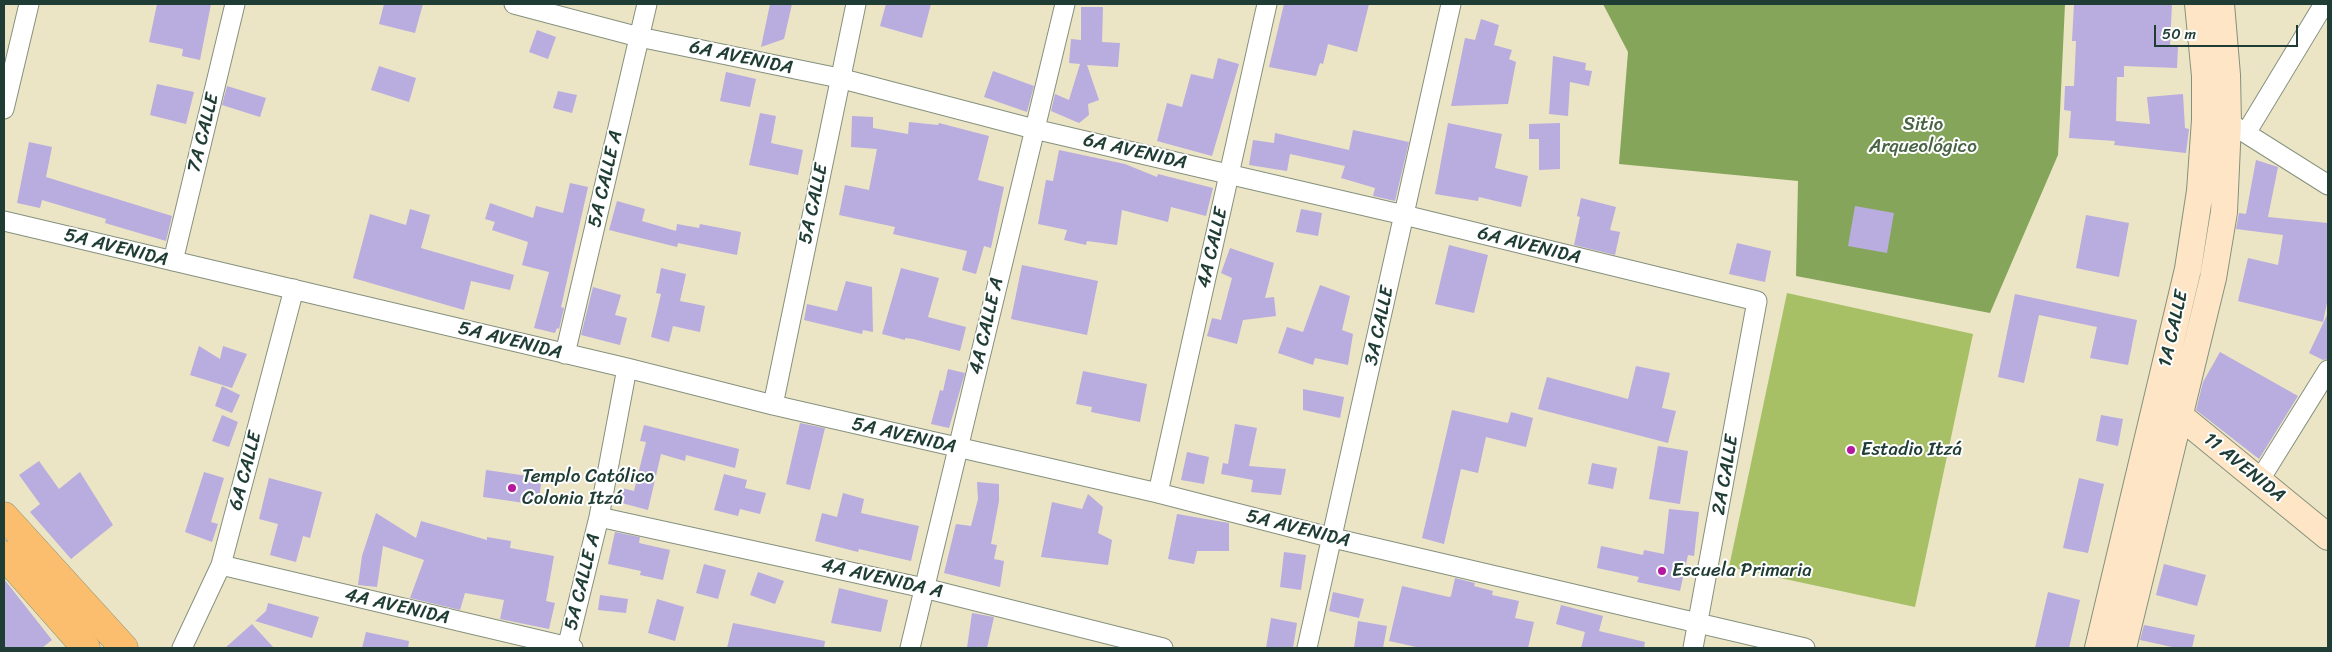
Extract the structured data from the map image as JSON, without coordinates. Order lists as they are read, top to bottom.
{
  "streets": {
    "main road": ["1A CALLE", "11 AVENIDA"],
    "street": [
      "6A AVENIDA",
      "7A CALLE",
      "5A CALLE A",
      "5A CALLE",
      "5A AVENIDA",
      "4A CALLE",
      "4A CALLE A",
      "3A CALLE",
      "6A CALLE",
      "2A CALLE",
      "4A AVENIDA A",
      "4A AVENIDA"
    ]
  },
  "crossings": [
    ["6A AVENIDA", "5A CALLE A"],
    ["6A AVENIDA", "5A CALLE"],
    ["6A AVENIDA", "4A CALLE"],
    ["6A AVENIDA", "4A CALLE A"],
    ["6A AVENIDA", "3A CALLE"],
    ["6A AVENIDA", "2A CALLE"],
    ["7A CALLE", "5A AVENIDA"],
    ["5A CALLE A", "5A AVENIDA"],
    ["5A CALLE A", "4A AVENIDA A"],
    ["5A CALLE A", "4A AVENIDA"],
    ["5A CALLE", "5A AVENIDA"],
    ["5A AVENIDA", "4A CALLE"],
    ["5A AVENIDA", "4A CALLE A"],
    ["5A AVENIDA", "3A CALLE"],
    ["5A AVENIDA", "6A CALLE"],
    ["5A AVENIDA", "2A CALLE"],
    ["4A CALLE A", "4A AVENIDA A"],
    ["1A CALLE", "11 AVENIDA"],
    ["6A CALLE", "4A AVENIDA"]
  ],
  "parks": ["Sitio Arqueológico"],
  "places": ["Estadio Itzá", "Templo Católico Colonia Itzá", "Escuela Primaria"],
  "scale_bar": "50 m"
}
